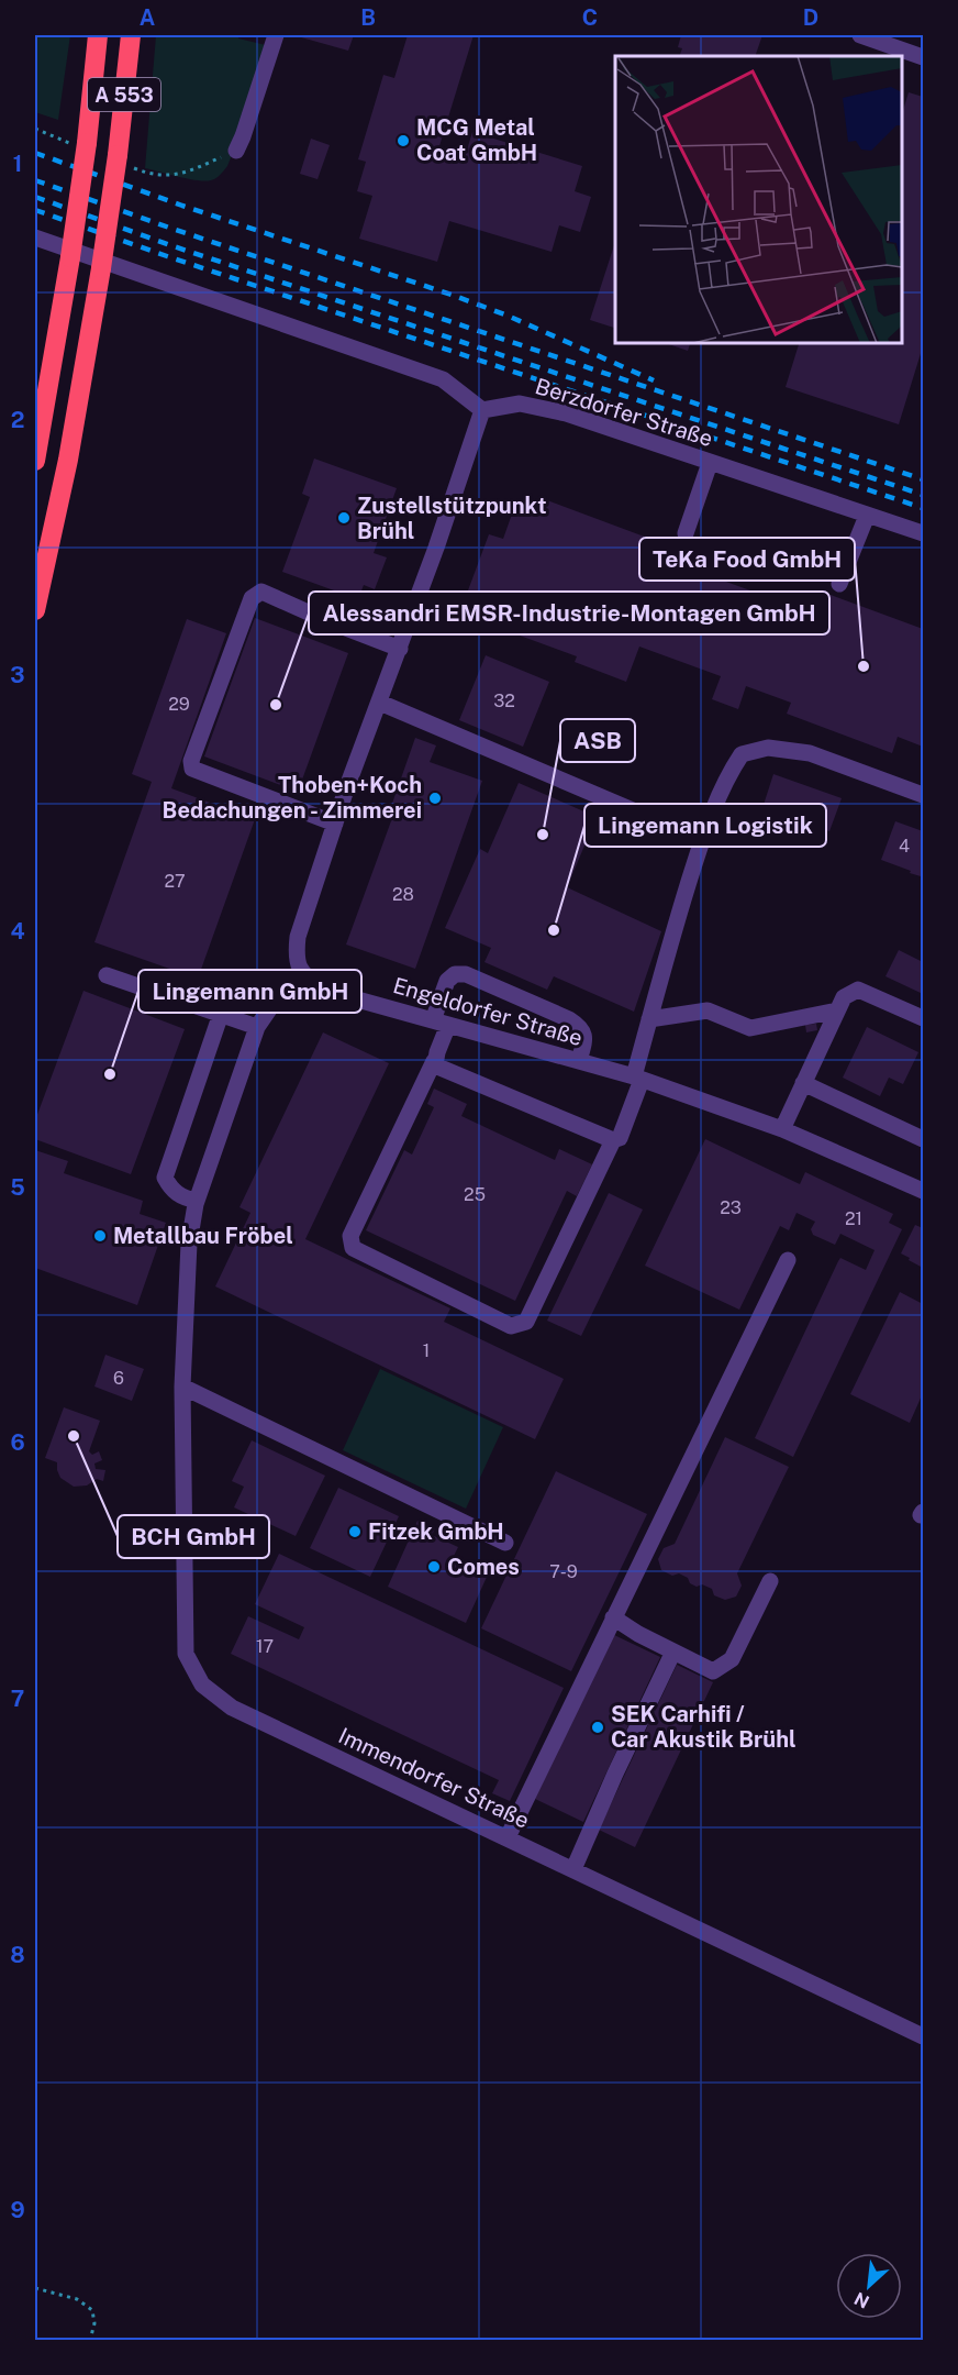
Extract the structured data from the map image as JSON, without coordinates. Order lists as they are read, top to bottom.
{
  "streets": {
    "highway": ["A 553"],
    "street": ["Berzdorfer Straße", "Engeldorfer Straße", "Immendorfer Straße"]
  },
  "crossings": [
    ["Engeldorfer Straße", "Immendorfer Straße"]
  ],
  "places": [
    "MCG Metal Coat GmbH",
    "Zustellstützpunkt Brühl",
    "TeKa Food GmbH",
    "Alessandri EMSR-Industrie-Montagen GmbH",
    "Thoben+Koch Bedachungen - Zimmerei",
    "ASB",
    "Lingemann Logistik",
    "Lingemann GmbH",
    "Metallbau Fröbel",
    "BCH GmbH",
    "Fitzek GmbH",
    "Comes",
    "SEK Carhifi / Car Akustik Brühl"
  ],
  "house_numbers": [
    "32",
    "29",
    "4",
    "27",
    "28",
    "25",
    "23",
    "21",
    "1",
    "6",
    "7-9",
    "17"
  ],
  "north": "bottom left",
  "grid": {
    "columns": [
      "A",
      "B",
      "C",
      "D"
    ],
    "rows": [
      "1",
      "2",
      "3",
      "4",
      "5",
      "6",
      "7",
      "8",
      "9"
    ]
  }
}
